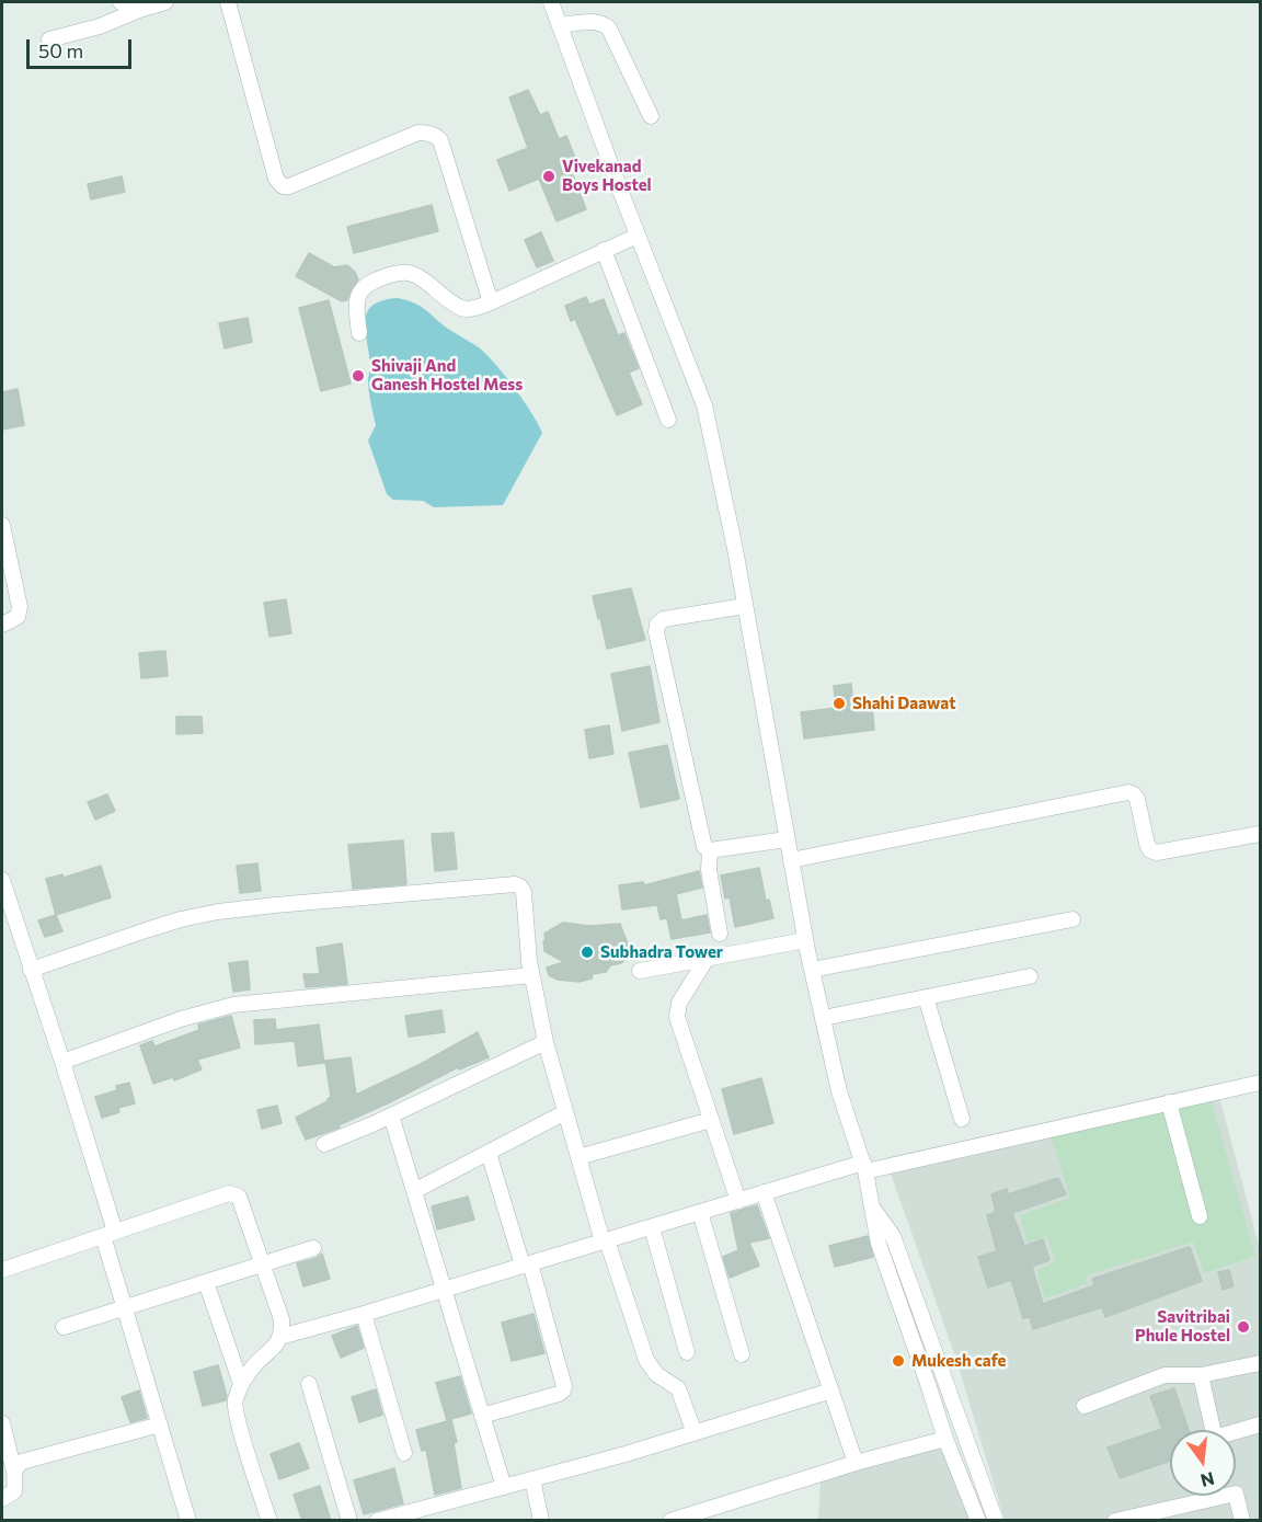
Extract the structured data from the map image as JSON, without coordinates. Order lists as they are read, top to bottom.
{
  "places": [
    "Vivekanad Boys Hostel",
    "Shivaji And Ganesh Hostel Mess",
    "Shahi Daawat",
    "Subhadra Tower",
    "Savitribai Phule Hostel",
    "Mukesh cafe"
  ],
  "scale_bar": "50 m",
  "north": "bottom"
}
